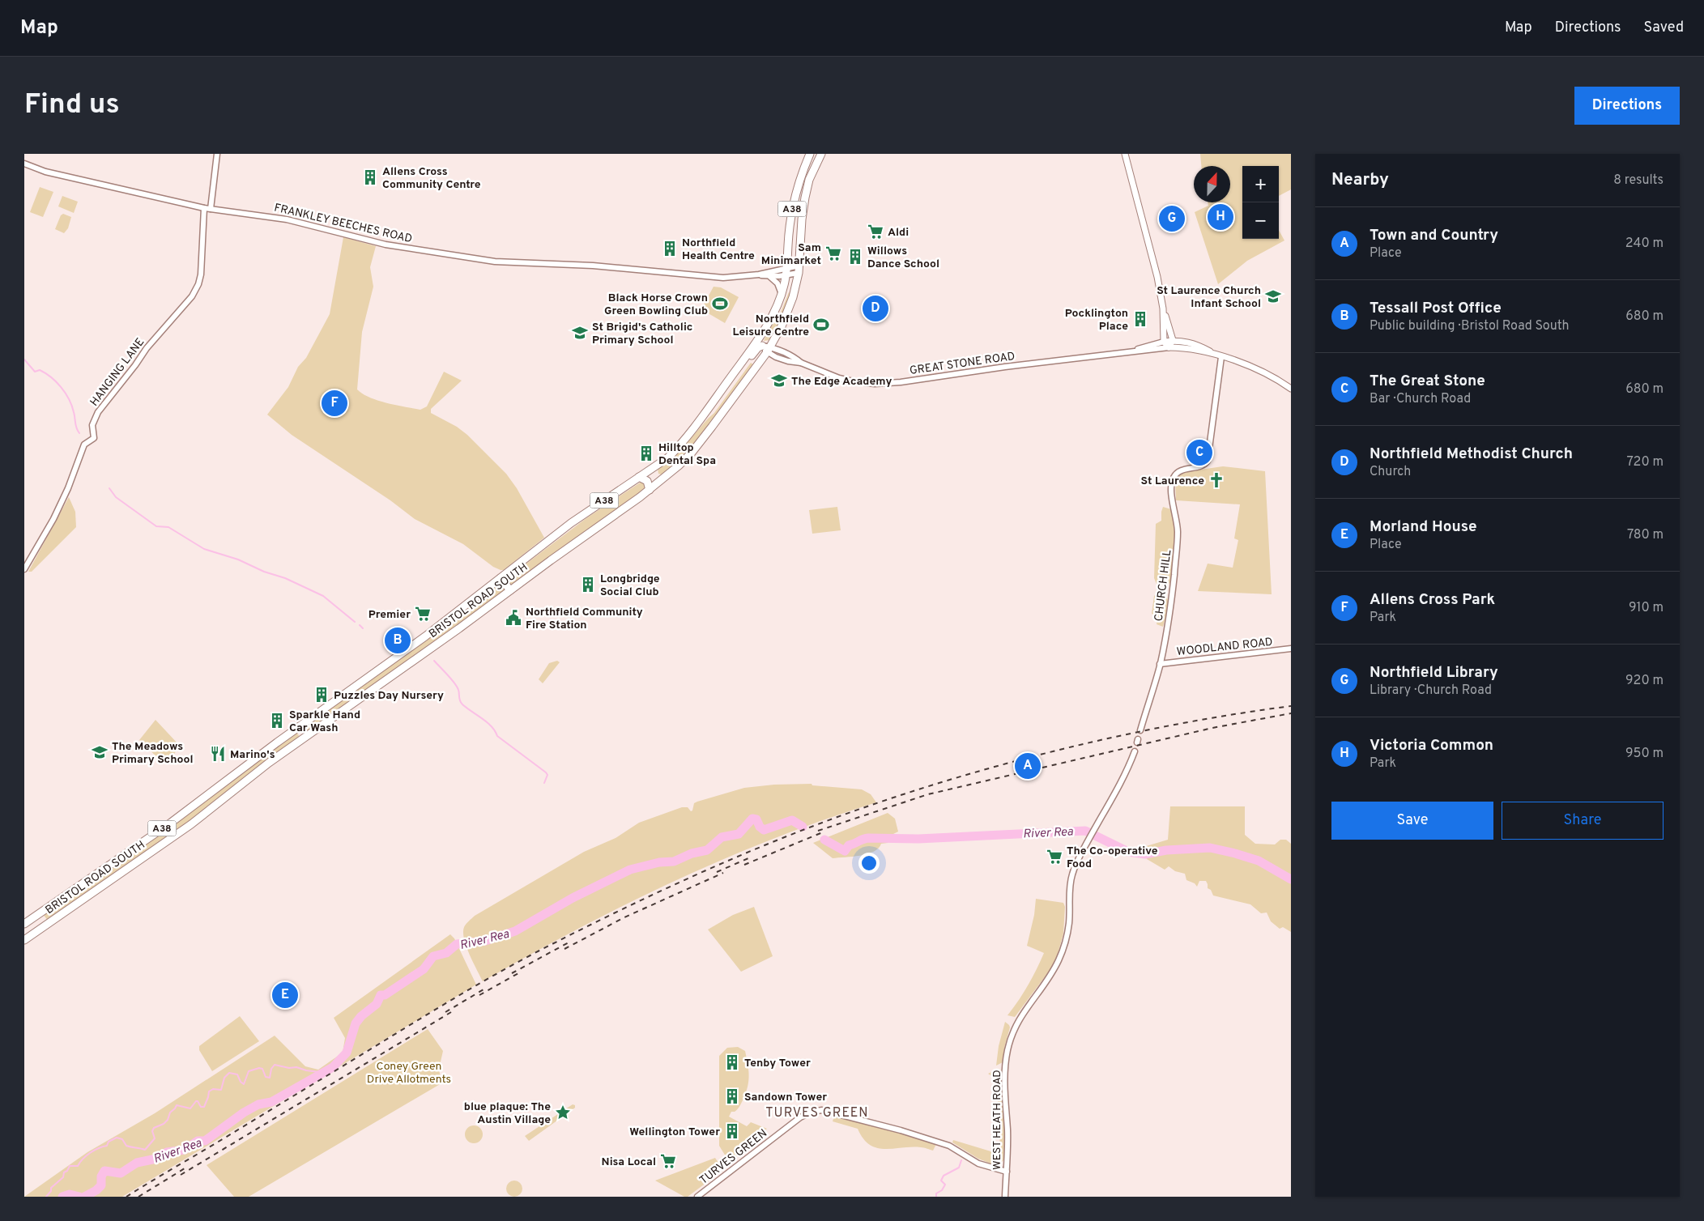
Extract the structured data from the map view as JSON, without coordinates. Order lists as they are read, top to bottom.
{
  "streets": {
    "highway": ["A38", "BRISTOL ROAD SOUTH"],
    "street": [
      "FRANKLEY BEECHES ROAD",
      "GREAT STONE ROAD",
      "HANGING LANE",
      "CHURCH HILL",
      "WOODLAND ROAD",
      "WEST HEATH ROAD",
      "TURVES GREEN"
    ]
  },
  "crossings": [
    ["A38", "FRANKLEY BEECHES ROAD"],
    ["A38", "BRISTOL ROAD SOUTH"],
    ["FRANKLEY BEECHES ROAD", "HANGING LANE"],
    ["FRANKLEY BEECHES ROAD", "BRISTOL ROAD SOUTH"],
    ["GREAT STONE ROAD", "BRISTOL ROAD SOUTH"],
    ["CHURCH HILL", "WOODLAND ROAD"],
    ["WEST HEATH ROAD", "TURVES GREEN"]
  ],
  "districts": ["TURVES GREEN"],
  "water": ["River Rea"],
  "parks": ["Coney Green Drive Allotments"],
  "places": {
    "building": [
      "Allens Cross Community Centre",
      "Northfield Health Centre",
      "Willows Dance School",
      "Pocklington Place",
      "Hilltop Dental Spa",
      "Longbridge Social Club",
      "Puzzles Day Nursery",
      "Sparkle Hand Car Wash",
      "Tenby Tower",
      "Sandown Tower",
      "Wellington Tower"
    ],
    "supermarket": [
      "Aldi",
      "Sam Minimarket",
      "Premier",
      "The Co-operative Food",
      "Nisa Local"
    ],
    "school or university": [
      "St Laurence Church Infant School",
      "St Brigid's Catholic Primary School",
      "The Edge Academy",
      "The Meadows Primary School"
    ],
    "sports": ["Black Horse Crown Green Bowling Club", "Northfield Leisure Centre"],
    "church": ["St Laurence"],
    "public building": ["Northfield Community Fire Station"],
    "restaurant": ["Marino's"],
    "place": ["blue plaque: The Austin Village"]
  },
  "north": "top",
  "page": {
    "header": "Map",
    "nav": ["Map", "Directions", "Saved"],
    "buttons": [
      "Directions",
      ["Save", "Share"]
    ],
    "title": "Find us",
    "heading": ["Nearby", "8 results"],
    "map_buttons": ["+", "−"],
    "pins": [
      "H",
      "G",
      "D",
      "F",
      "C",
      "B",
      "A",
      "E"
    ],
    "list": [
      {
        "mark": "A",
        "name": "Town and Country",
        "note": "Place",
        "value": "240 m"
      },
      {
        "mark": "B",
        "name": "Tessall Post Office",
        "note": "Public building · Bristol Road South",
        "value": "680 m"
      },
      {
        "mark": "C",
        "name": "The Great Stone",
        "note": "Bar · Church Road",
        "value": "680 m"
      },
      {
        "mark": "D",
        "name": "Northfield Methodist Church",
        "note": "Church",
        "value": "720 m"
      },
      {
        "mark": "E",
        "name": "Morland House",
        "note": "Place",
        "value": "780 m"
      },
      {
        "mark": "F",
        "name": "Allens Cross Park",
        "note": "Park",
        "value": "910 m"
      },
      {
        "mark": "G",
        "name": "Northfield Library",
        "note": "Library · Church Road",
        "value": "920 m"
      },
      {
        "mark": "H",
        "name": "Victoria Common",
        "note": "Park",
        "value": "950 m"
      }
    ]
  }
}
